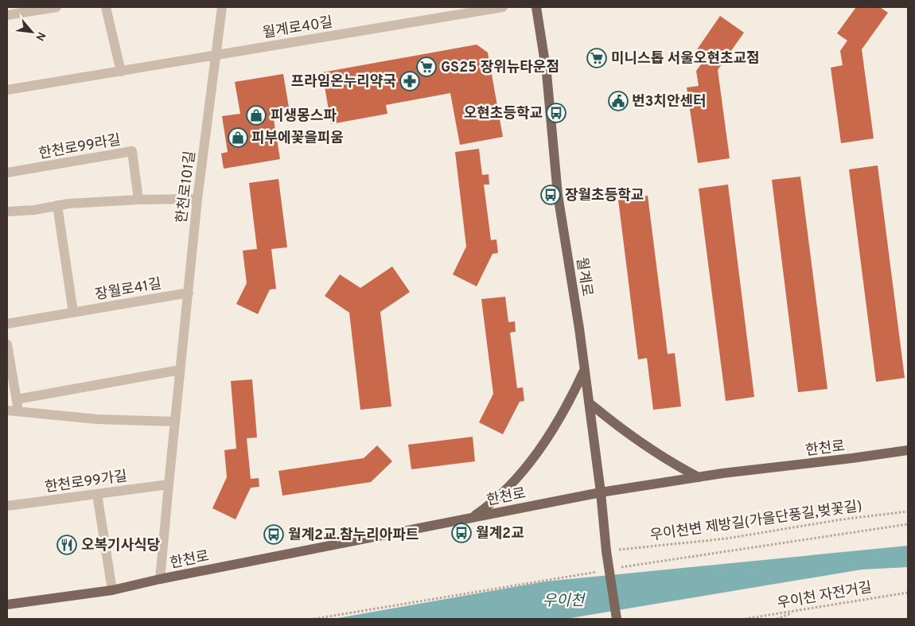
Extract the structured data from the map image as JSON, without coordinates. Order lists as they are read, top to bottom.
{
  "streets": {
    "main road": ["월계로", "한천로"],
    "street": [
      "월계로40길",
      "한천로99라길",
      "한천로101길",
      "장월로41길",
      "한천로99가길"
    ],
    "path": ["우이천변 제방길(가을단풍길,벚꽃길)", "우이천 자전거길"]
  },
  "crossings": [
    ["월계로40길", "한천로101길"],
    ["한천로101길", "장월로41길"],
    ["한천로101길", "한천로"],
    ["한천로101길", "한천로99가길"],
    ["월계로", "한천로"],
    ["월계로", "우이천변 제방길(가을단풍길,벚꽃길)"]
  ],
  "water": ["우이천"],
  "places": {
    "supermarket": ["미니스톱 서울오현초교점", "GS25 장위뉴타운점"],
    "pharmacy": ["프라임온누리약국"],
    "public building": ["번3치안센터"],
    "bus stop": [
      "오현초등학교",
      "장월초등학교",
      "월계2교",
      "월계2교.참누리아파트"
    ],
    "shop": ["피생몽스파", "피부에꽃을피움"],
    "restaurant": ["오복기사식당"]
  },
  "north": "bottom right"
}
